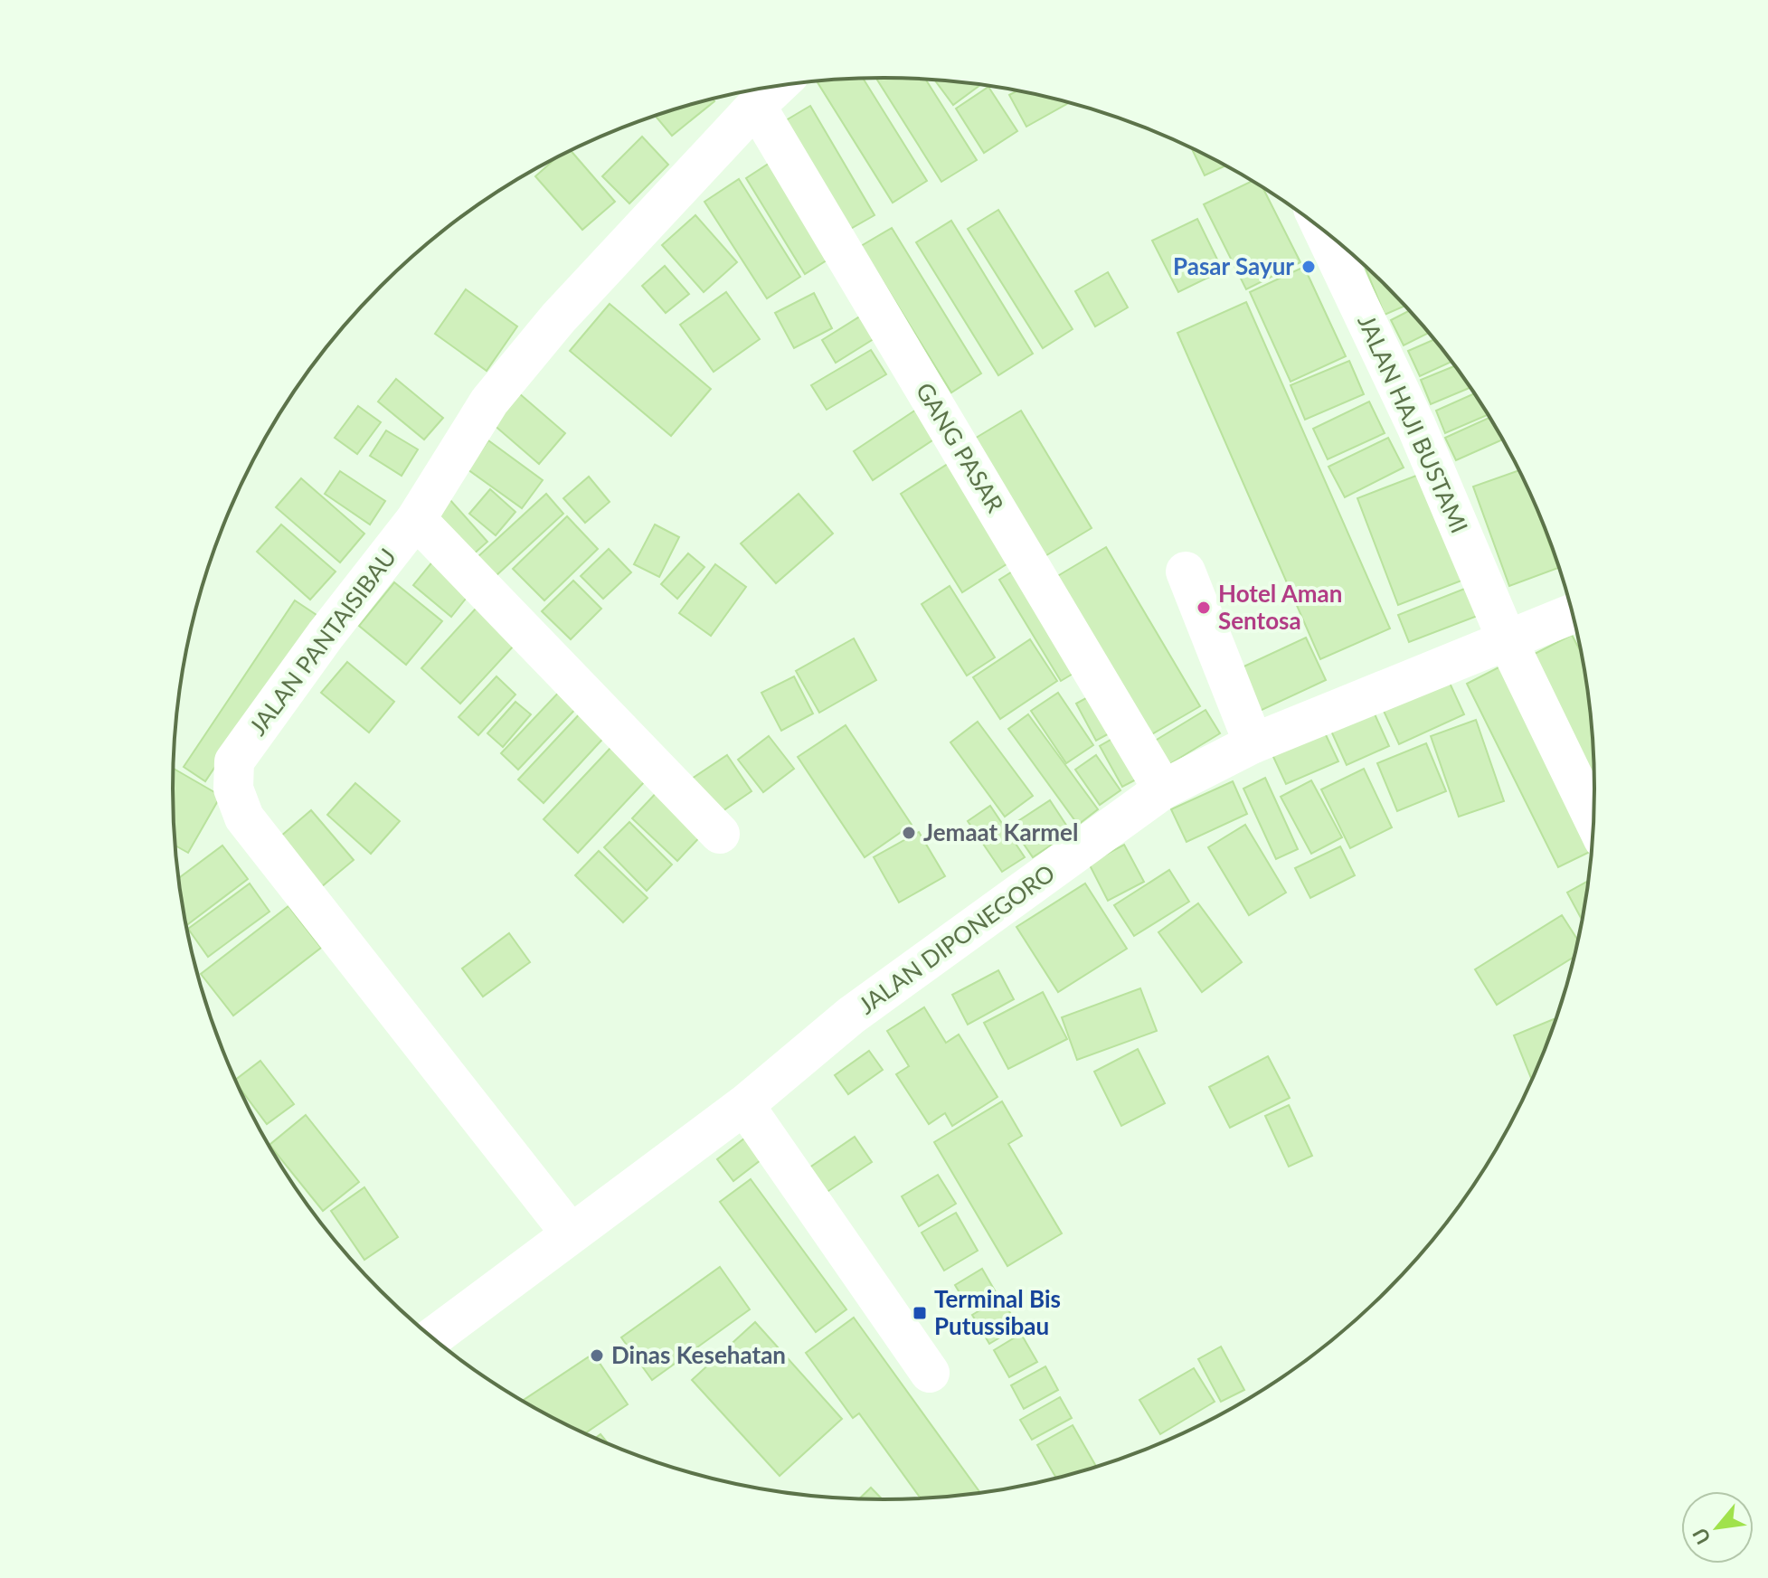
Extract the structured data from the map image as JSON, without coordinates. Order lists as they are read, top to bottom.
{
  "streets": {
    "street": [
      "JALAN HAJI BUSTAMI",
      "GANG PASAR",
      "JALAN PANTAISIBAU",
      "JALAN DIPONEGORO"
    ]
  },
  "crossings": [
    ["JALAN HAJI BUSTAMI", "JALAN DIPONEGORO"],
    ["GANG PASAR", "JALAN PANTAISIBAU"],
    ["GANG PASAR", "JALAN DIPONEGORO"],
    ["JALAN PANTAISIBAU", "JALAN DIPONEGORO"]
  ],
  "places": {
    "other": [
      "Pasar Sayur",
      "Hotel Aman Sentosa",
      "Jemaat Karmel",
      "Dinas Kesehatan"
    ],
    "transit": ["Terminal Bis Putussibau"]
  },
  "north": "bottom left"
}
